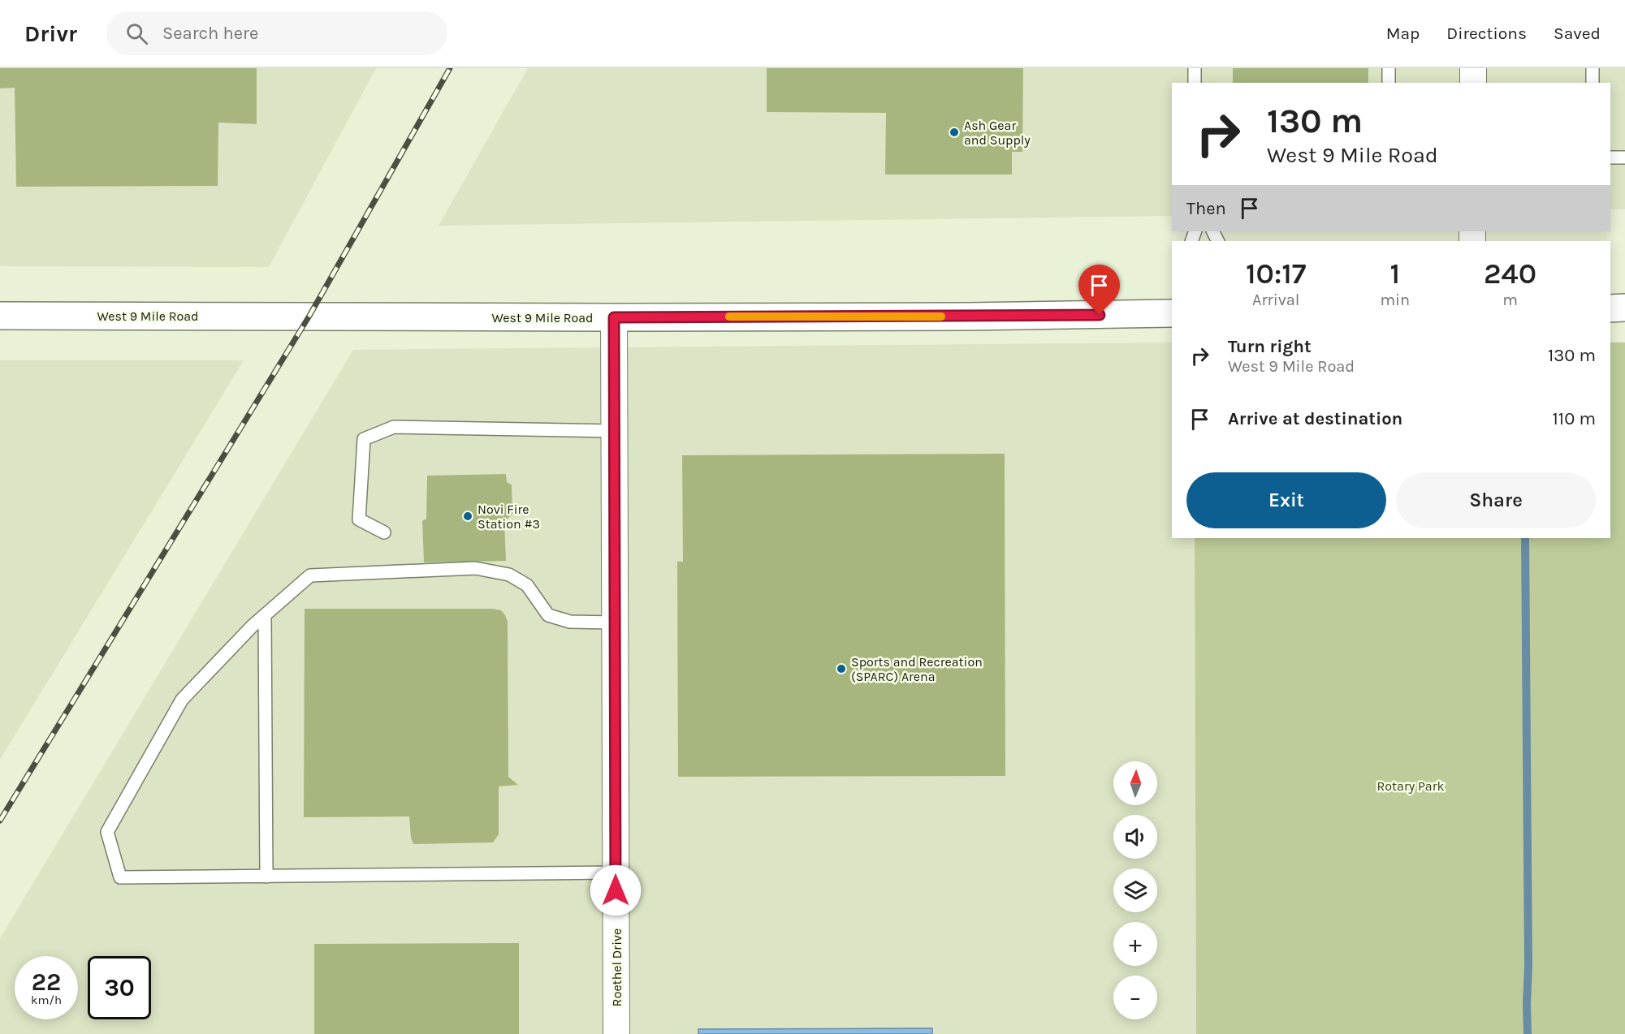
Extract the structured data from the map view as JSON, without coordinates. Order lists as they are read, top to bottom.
{
  "streets": {
    "street": ["West 9 Mile Road", "Roethel Drive"]
  },
  "crossings": [
    ["West 9 Mile Road", "Roethel Drive"]
  ],
  "parks": ["Rotary Park"],
  "places": ["Ash Gear and Supply", "Novi Fire Station #3", "Sports and Recreation (SPARC) Arena"],
  "north": "top",
  "page": {
    "header": "Drivr",
    "search": "Search here",
    "nav": ["Map", "Directions", "Saved"],
    "turn": ["130 m", "West 9 Mile Road"],
    "then": "Then",
    "eta": [
      "10:17",
      "Arrival",
      "1",
      "min",
      "240",
      "m"
    ],
    "list": [
      {
        "name": "Turn right",
        "note": "West 9 Mile Road",
        "value": "130 m"
      },
      {
        "name": "Arrive at destination",
        "value": "110 m"
      }
    ],
    "buttons": ["Exit", "Share"],
    "map_buttons": ["+", "−"],
    "speed": "22 km/h",
    "limit": "30"
  }
}
